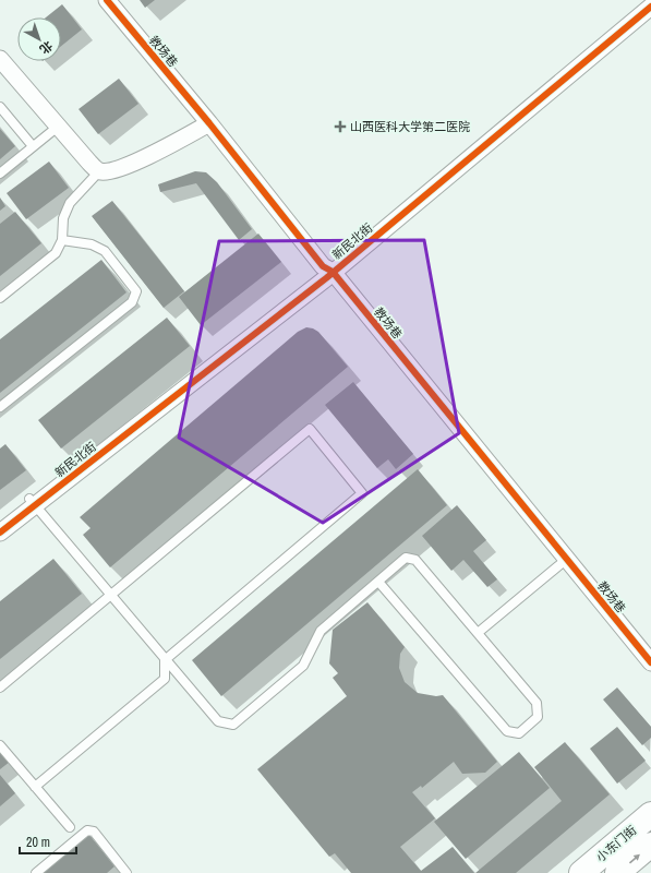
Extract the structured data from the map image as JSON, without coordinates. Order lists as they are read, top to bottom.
{
  "streets": {
    "main road": ["小东门街"],
    "street": ["教场巷", "新民北街"]
  },
  "crossings": [
    ["教场巷", "新民北街"]
  ],
  "places": {
    "health": ["山西医科大学第二医院"]
  },
  "scale_bar": "20 m",
  "north": "bottom right"
}
